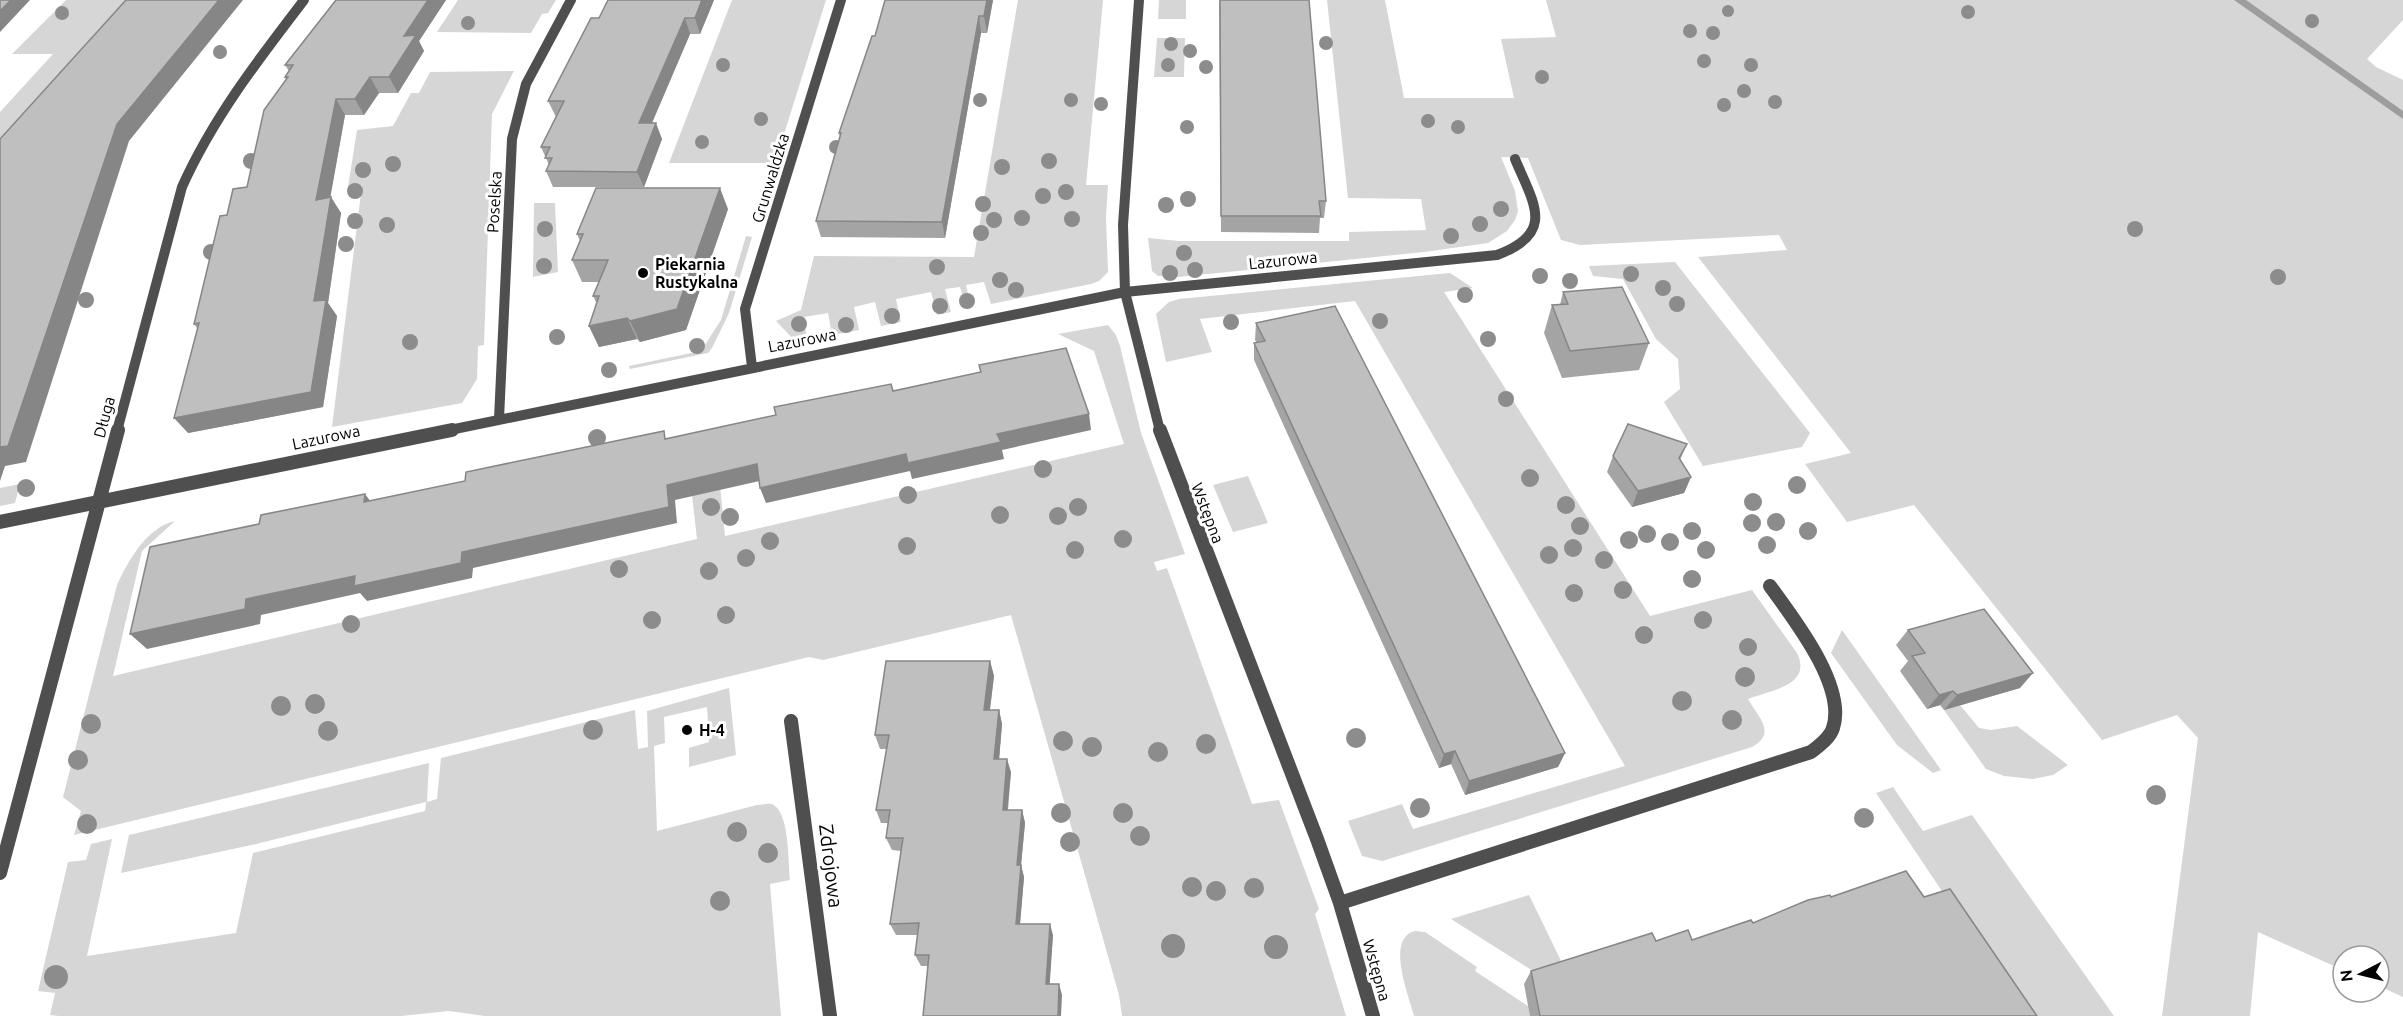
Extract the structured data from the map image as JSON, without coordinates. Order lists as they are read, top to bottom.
{
  "streets": {
    "street": [
      "Grunwaldzka",
      "Poselska",
      "Lazurowa",
      "Długa",
      "Wstępna",
      "Zdrojowa"
    ]
  },
  "crossings": [
    ["Grunwaldzka", "Lazurowa"],
    ["Poselska", "Lazurowa"],
    ["Lazurowa", "Długa"],
    ["Lazurowa", "Wstępna"]
  ],
  "places": ["Piekarnia Rustykalna", "H-4"],
  "north": "left"
}
